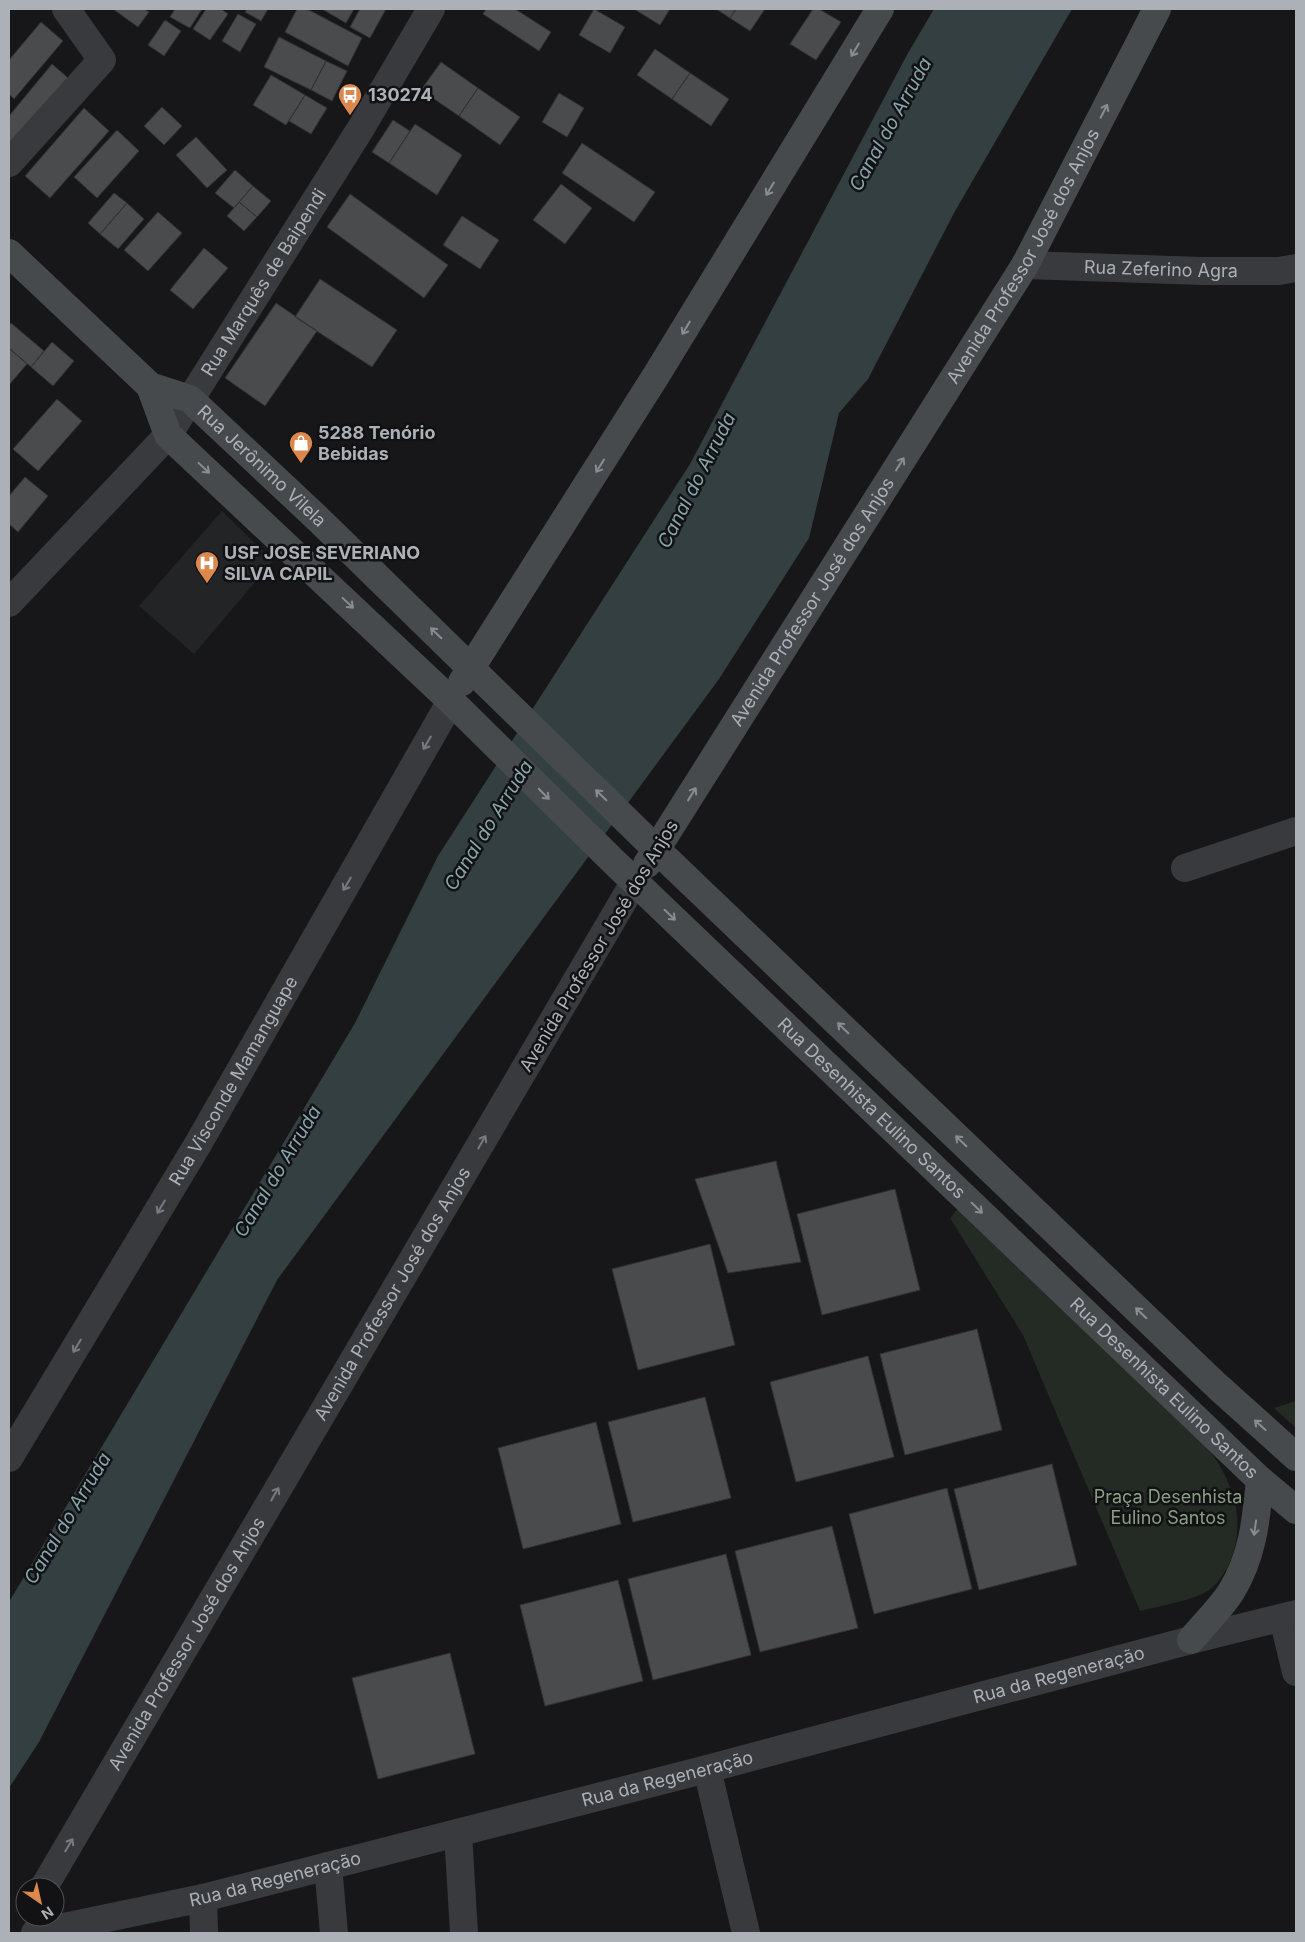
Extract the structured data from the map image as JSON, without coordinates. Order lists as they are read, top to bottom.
{
  "streets": {
    "main road": ["Avenida Professor José dos Anjos", "Rua Jerônimo Vilela", "Rua Desenhista Eulino Santos"],
    "street": [
      "Rua Zeferino Agra",
      "Rua Marquês de Baipendi",
      "Rua Visconde Mamanguape",
      "Rua da Regeneração"
    ]
  },
  "crossings": [
    ["Avenida Professor José dos Anjos", "Rua Zeferino Agra"],
    ["Avenida Professor José dos Anjos", "Rua Desenhista Eulino Santos"],
    ["Rua Marquês de Baipendi", "Rua Jerônimo Vilela"],
    ["Rua Jerônimo Vilela", "Rua Visconde Mamanguape"],
    ["Rua Jerônimo Vilela", "Rua Desenhista Eulino Santos"],
    ["Rua Visconde Mamanguape", "Rua Desenhista Eulino Santos"]
  ],
  "one_way": ["Avenida Professor José dos Anjos", "Rua Visconde Mamanguape"],
  "water": ["Canal do Arruda"],
  "parks": ["Praça Desenhista Eulino Santos"],
  "places": {
    "bus stop": ["130274"],
    "shop": ["5288 Tenório Bebidas"],
    "hospital": ["USF JOSE SEVERIANO SILVA CAPIL"]
  },
  "north": "bottom right"
}
